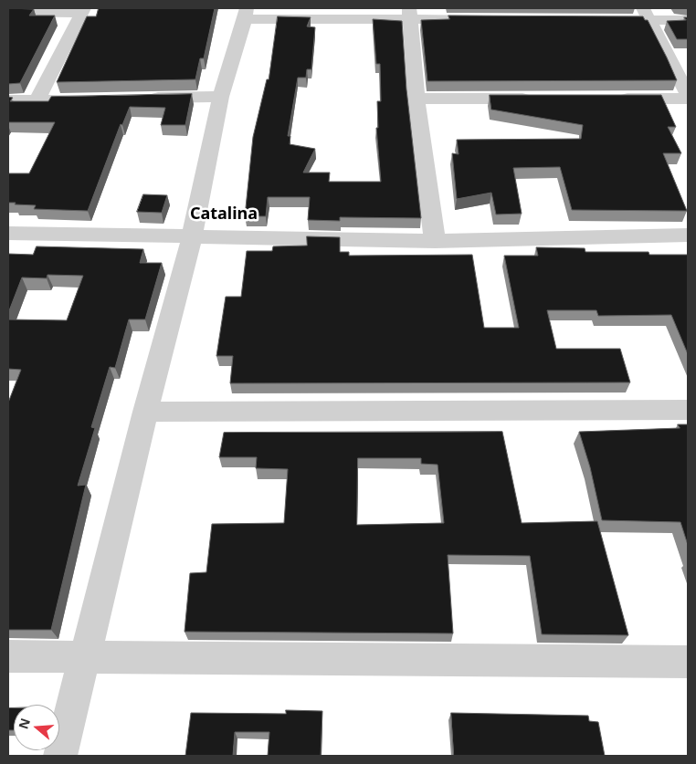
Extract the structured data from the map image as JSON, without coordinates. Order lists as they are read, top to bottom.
{
  "districts": ["Catalina"],
  "north": "left"
}
